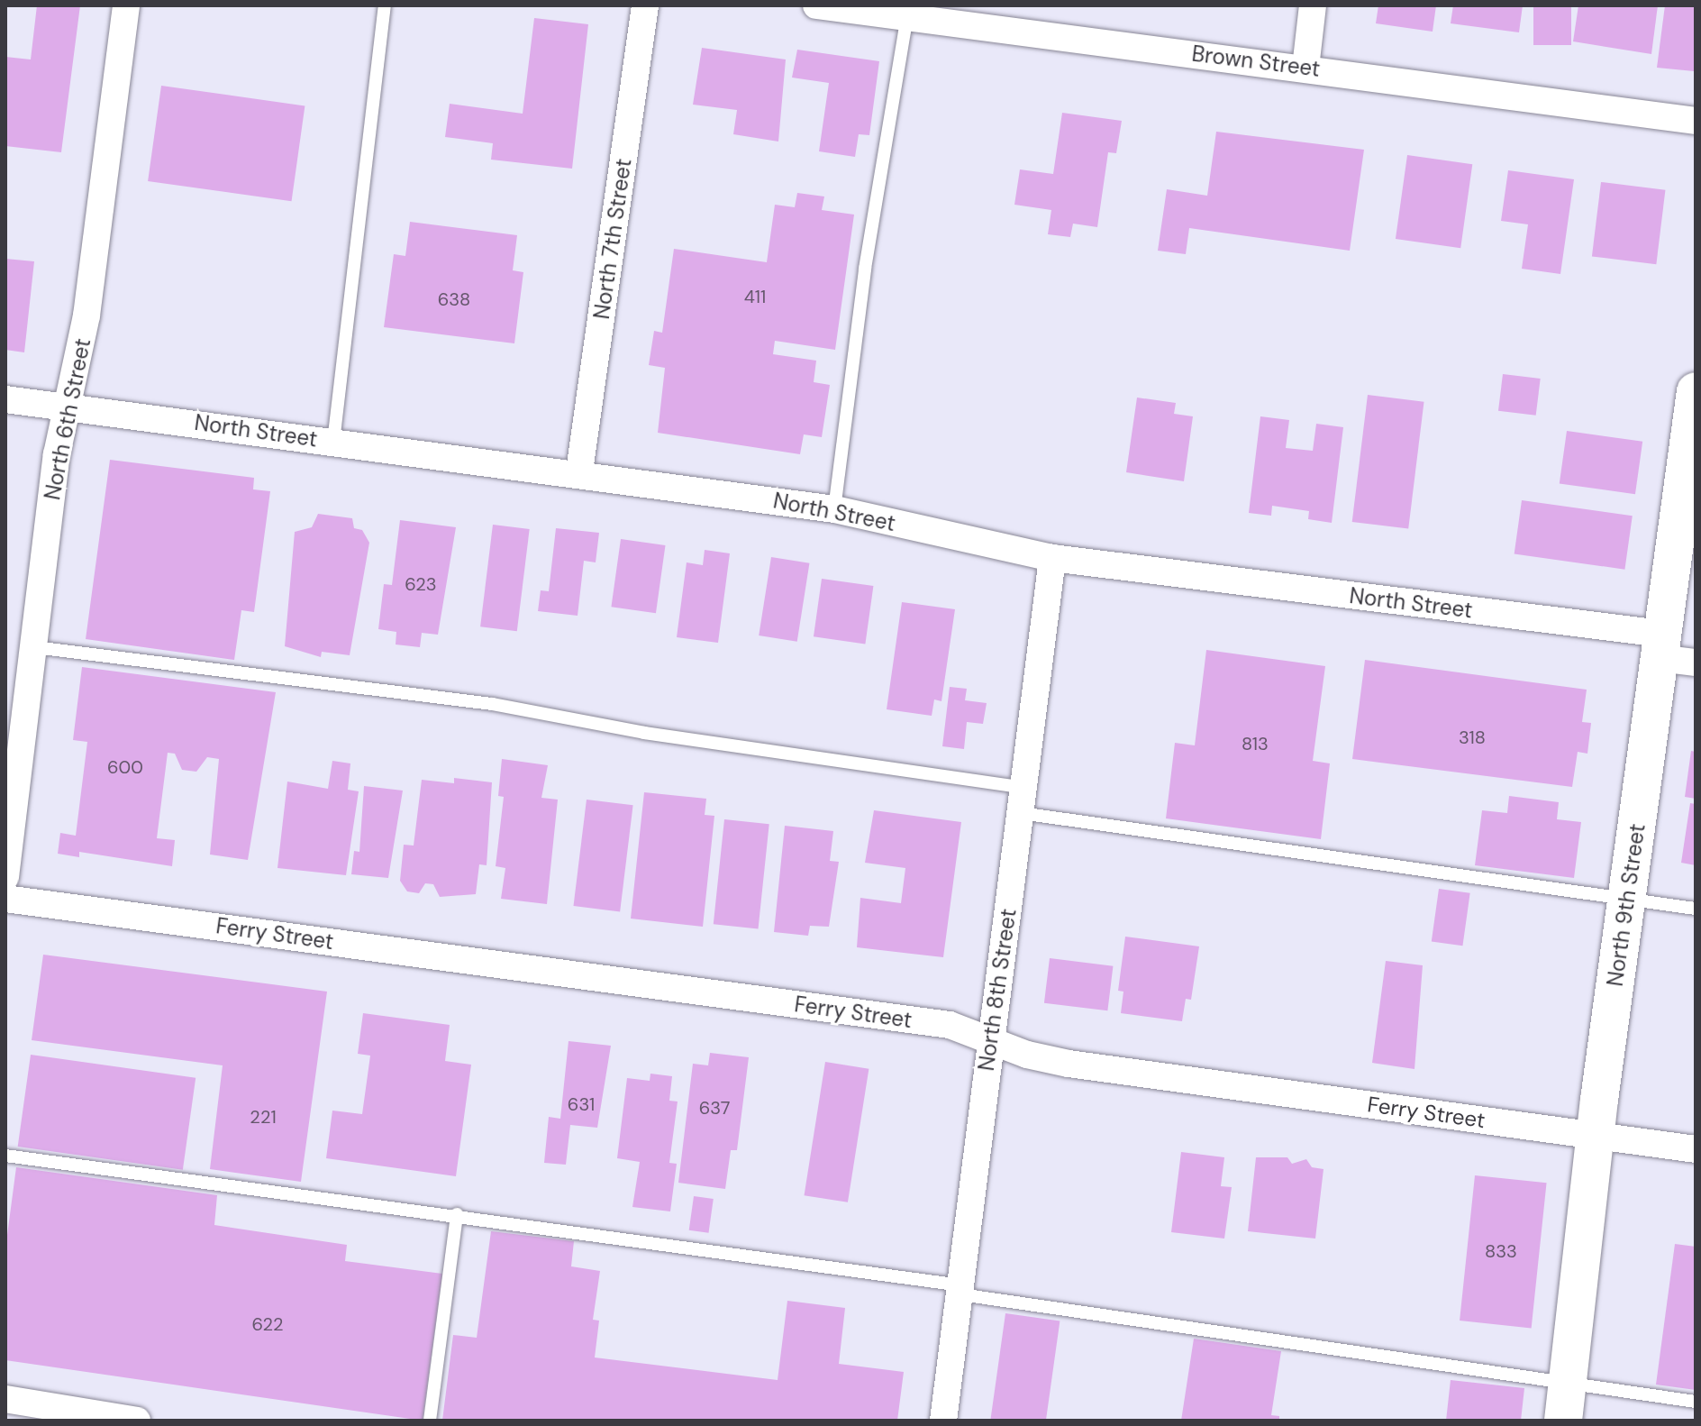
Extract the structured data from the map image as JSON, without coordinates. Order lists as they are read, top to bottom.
{
  "streets": {
    "main road": ["North 9th Street"],
    "street": [
      "Brown Street",
      "North 7th Street",
      "North 6th Street",
      "North Street",
      "Ferry Street",
      "North 8th Street"
    ]
  },
  "crossings": [
    ["North 7th Street", "North Street"],
    ["North 6th Street", "North Street"],
    ["North Street", "North 9th Street"],
    ["North Street", "North 8th Street"],
    ["North 9th Street", "Ferry Street"],
    ["Ferry Street", "North 8th Street"]
  ],
  "house_numbers": [
    "411",
    "638",
    "623",
    "318",
    "813",
    "600",
    "631",
    "637",
    "221",
    "833",
    "622"
  ]
}
